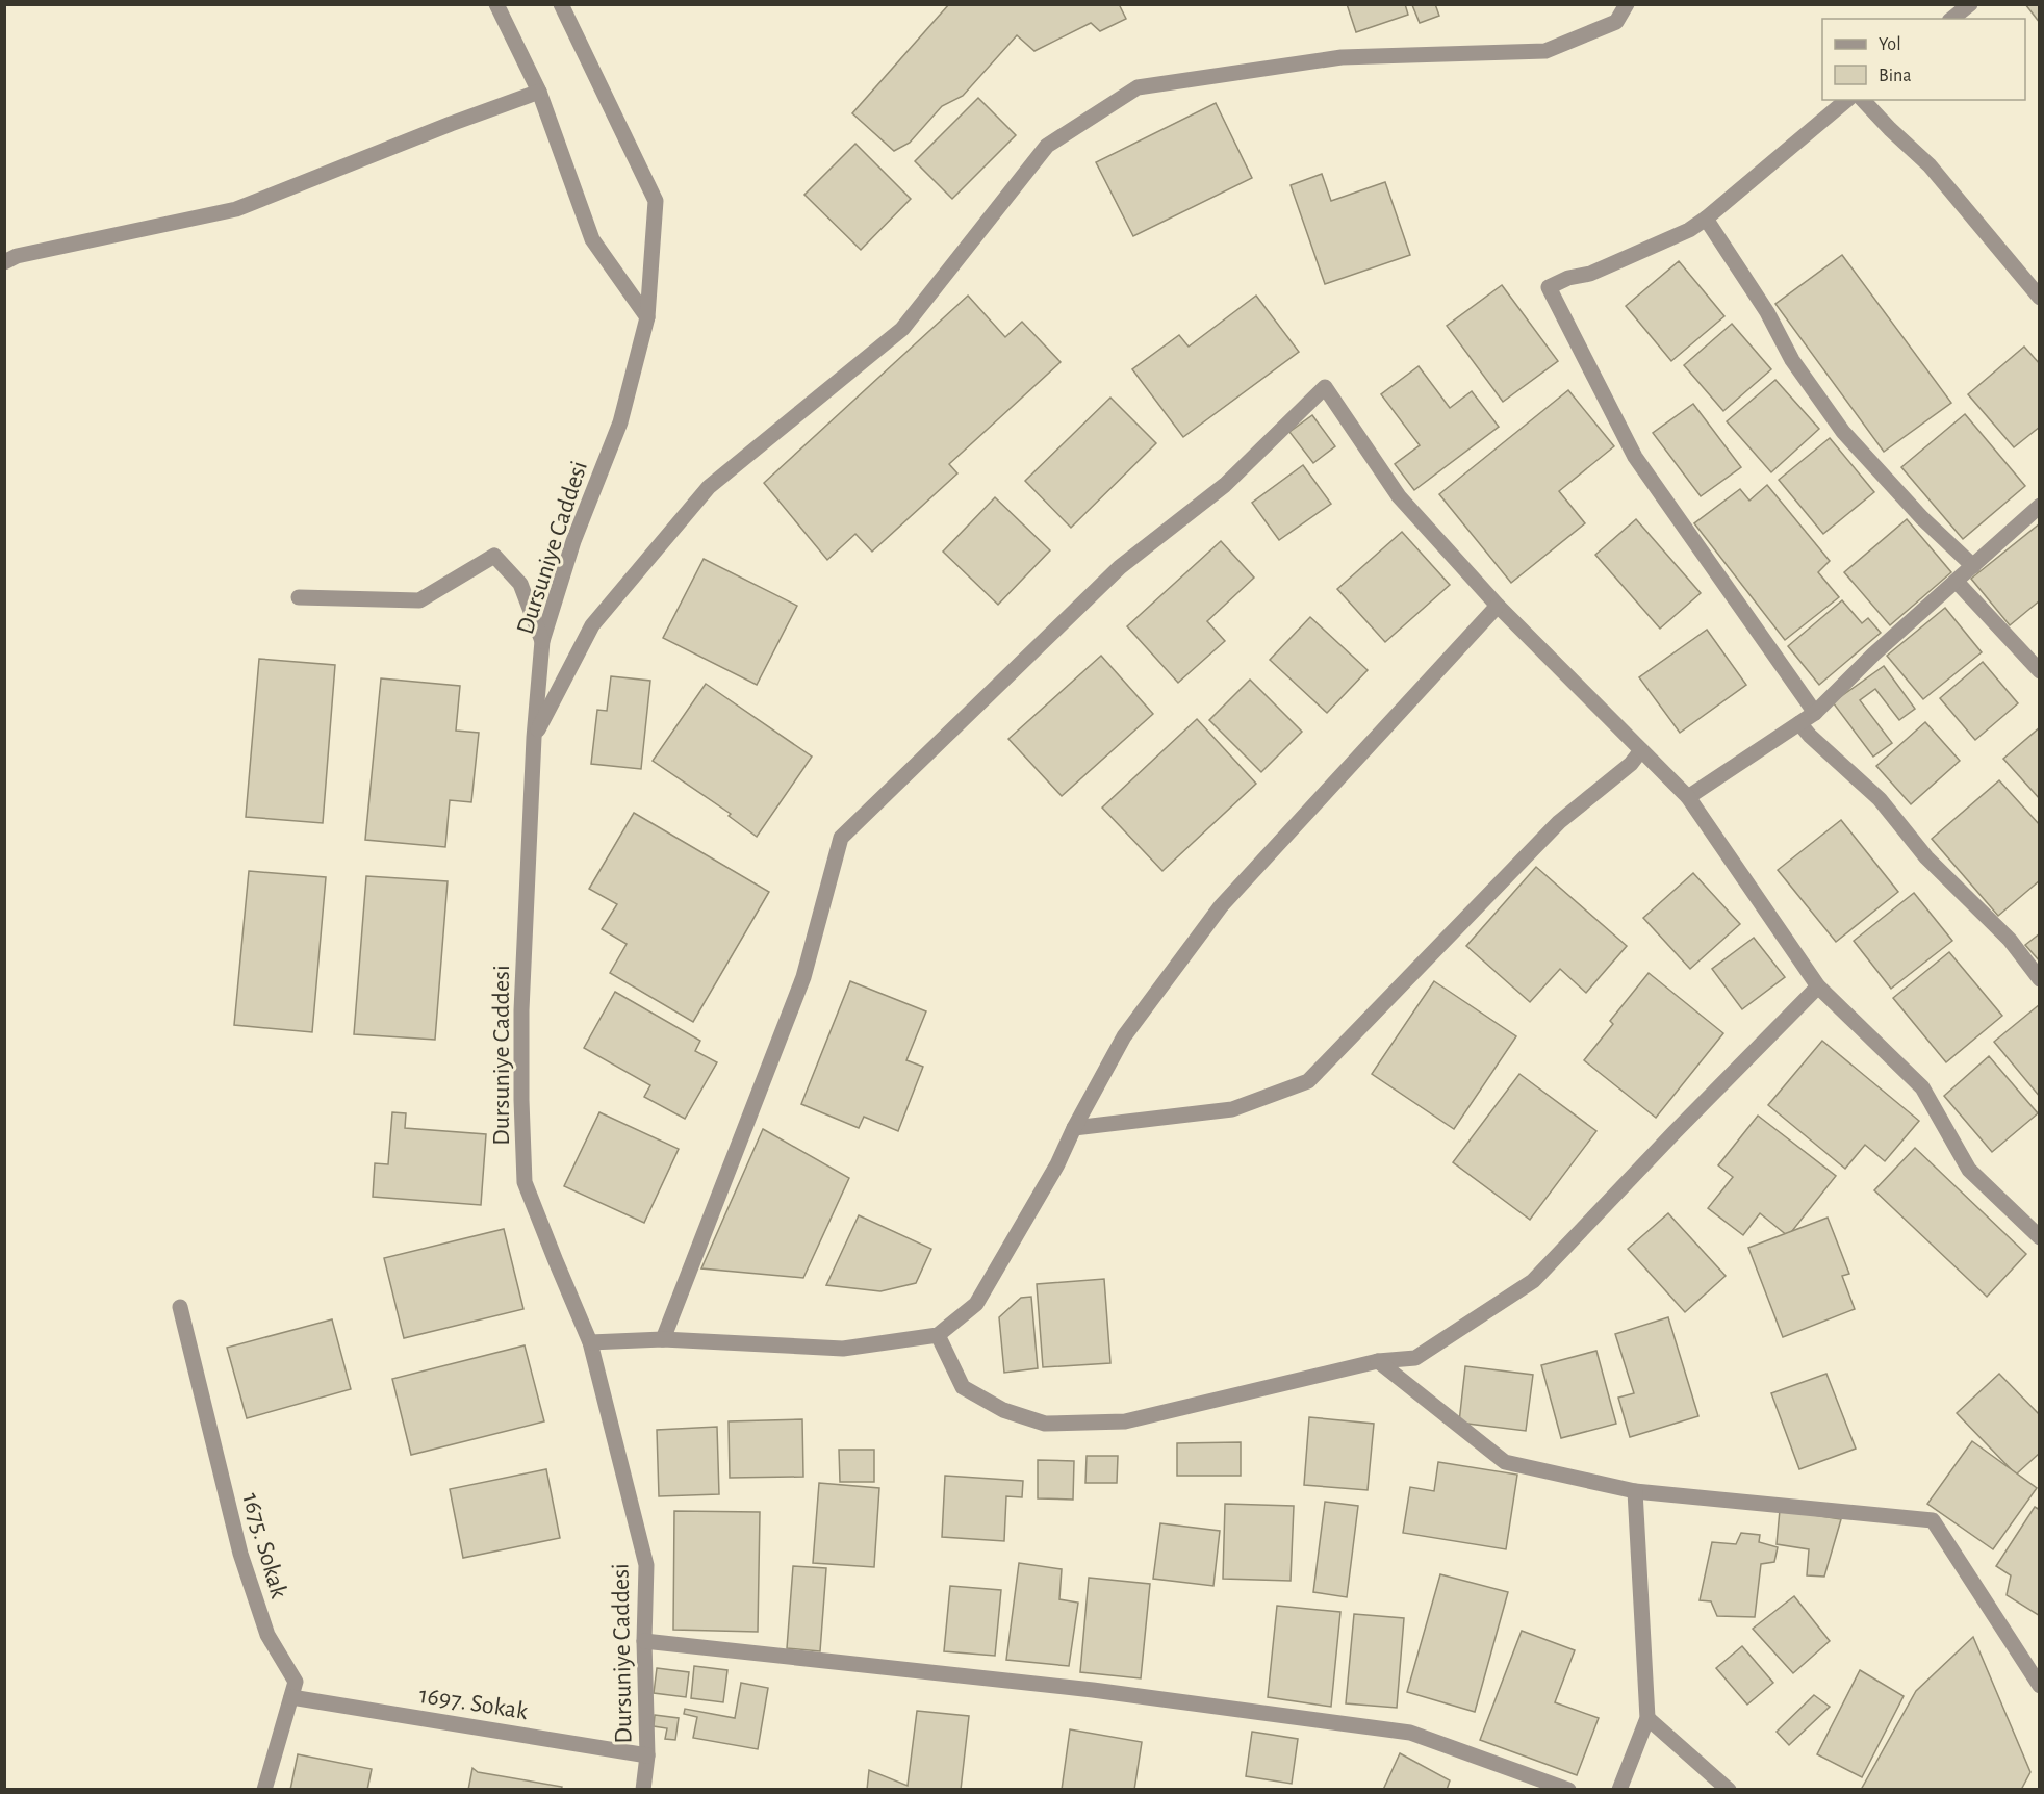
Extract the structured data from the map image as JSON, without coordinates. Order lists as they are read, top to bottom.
{
  "streets": {
    "street": ["Dursuniye Caddesi", "1675. Sokak", "1697. Sokak"]
  },
  "crossings": [
    ["Dursuniye Caddesi", "1697. Sokak"],
    ["1675. Sokak", "1697. Sokak"]
  ],
  "legend": ["Yol", "Bina"]
}
